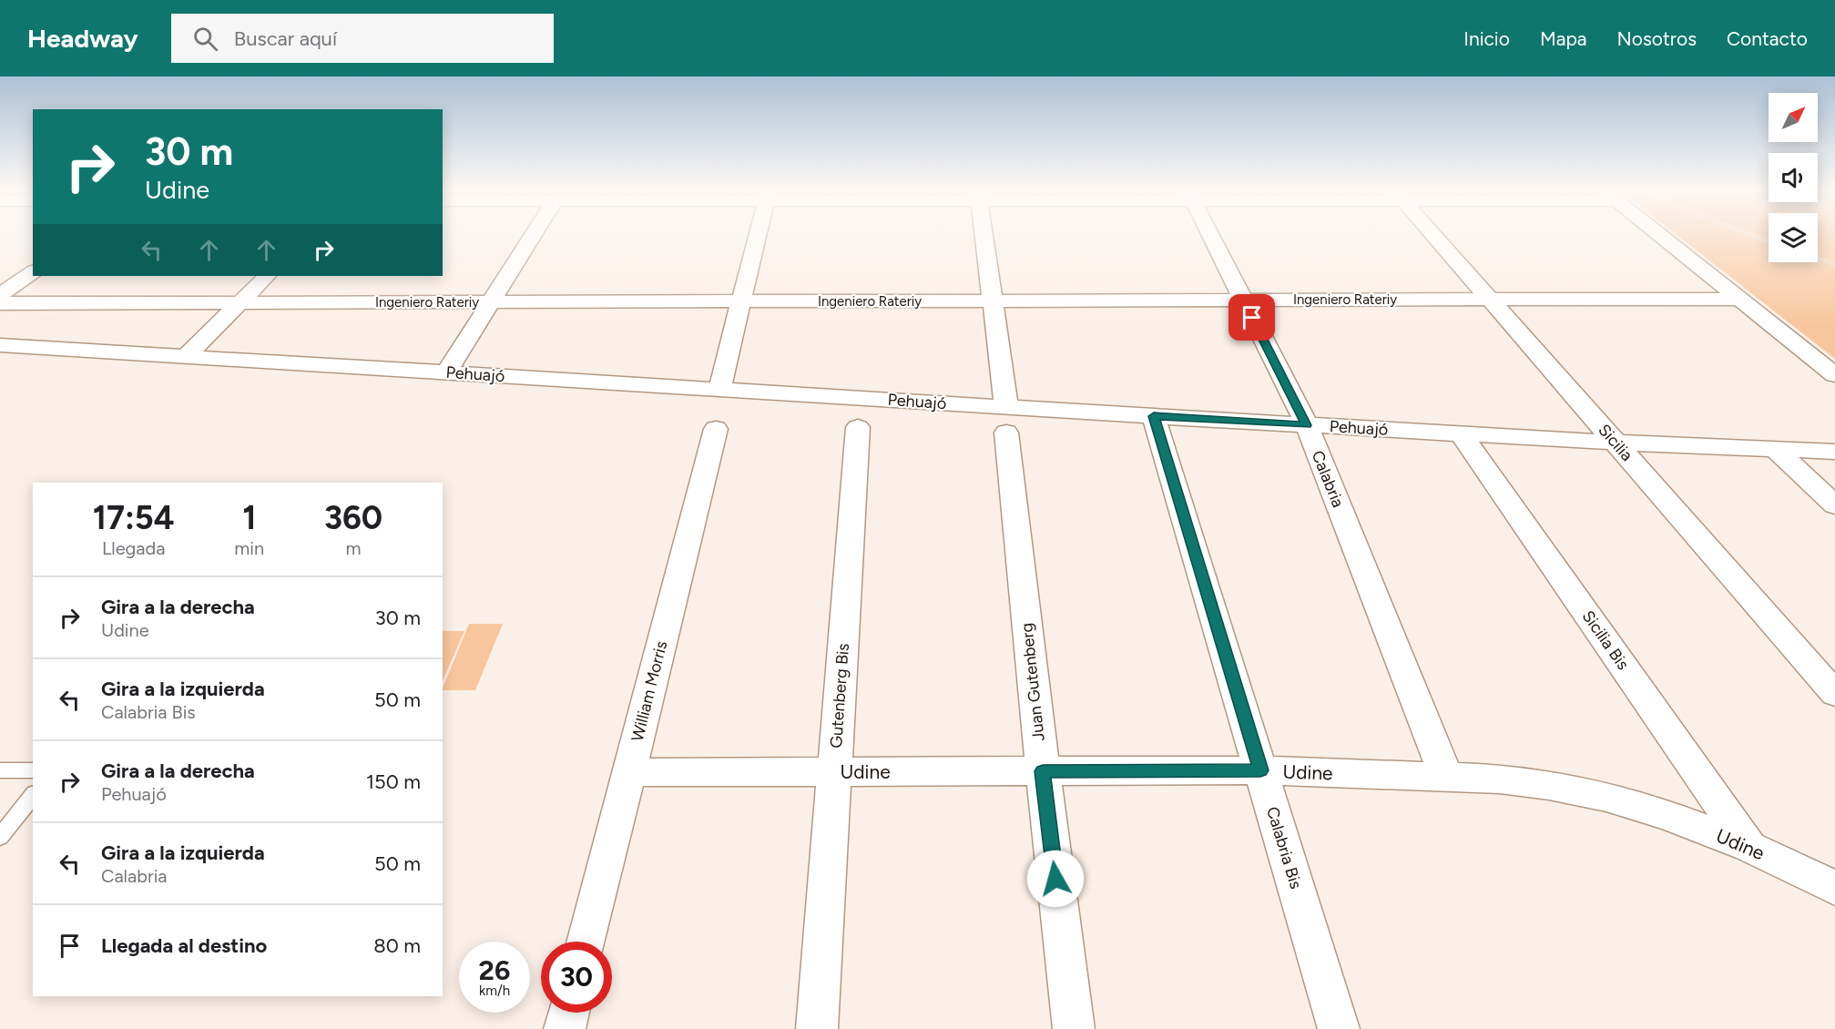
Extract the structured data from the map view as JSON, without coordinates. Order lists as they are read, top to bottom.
{
  "streets": {
    "street": [
      "Ingeniero Rateriy",
      "Pehuajó",
      "Sicilia",
      "Calabria",
      "Sicilia Bis",
      "Juan Gutenberg",
      "William Morris",
      "Gutenberg Bis",
      "Udine",
      "Calabria Bis"
    ]
  },
  "crossings": [
    ["Ingeniero Rateriy", "Sicilia"],
    ["Ingeniero Rateriy", "Calabria"],
    ["Ingeniero Rateriy", "Juan Gutenberg"],
    ["Pehuajó", "Sicilia"],
    ["Pehuajó", "Calabria"],
    ["Pehuajó", "Sicilia Bis"],
    ["Pehuajó", "Juan Gutenberg"],
    ["Pehuajó", "Calabria Bis"],
    ["Calabria", "Udine"],
    ["Sicilia Bis", "Udine"],
    ["Juan Gutenberg", "Udine"],
    ["William Morris", "Udine"],
    ["Gutenberg Bis", "Udine"],
    ["Udine", "Calabria Bis"]
  ],
  "north": "top right",
  "page": {
    "header": "Headway",
    "search": "Buscar aquí",
    "nav": [
      "Inicio",
      "Mapa",
      "Nosotros",
      "Contacto"
    ],
    "turn": ["30 m", "Udine"],
    "eta": [
      "17:54",
      "Llegada",
      "1",
      "min",
      "360",
      "m"
    ],
    "list": [
      {
        "name": "Gira a la derecha",
        "note": "Udine",
        "value": "30 m"
      },
      {
        "name": "Gira a la izquierda",
        "note": "Calabria Bis",
        "value": "50 m"
      },
      {
        "name": "Gira a la derecha",
        "note": "Pehuajó",
        "value": "150 m"
      },
      {
        "name": "Gira a la izquierda",
        "note": "Calabria",
        "value": "50 m"
      },
      {
        "name": "Llegada al destino",
        "value": "80 m"
      }
    ],
    "speed": "26 km/h",
    "limit": "30"
  }
}
